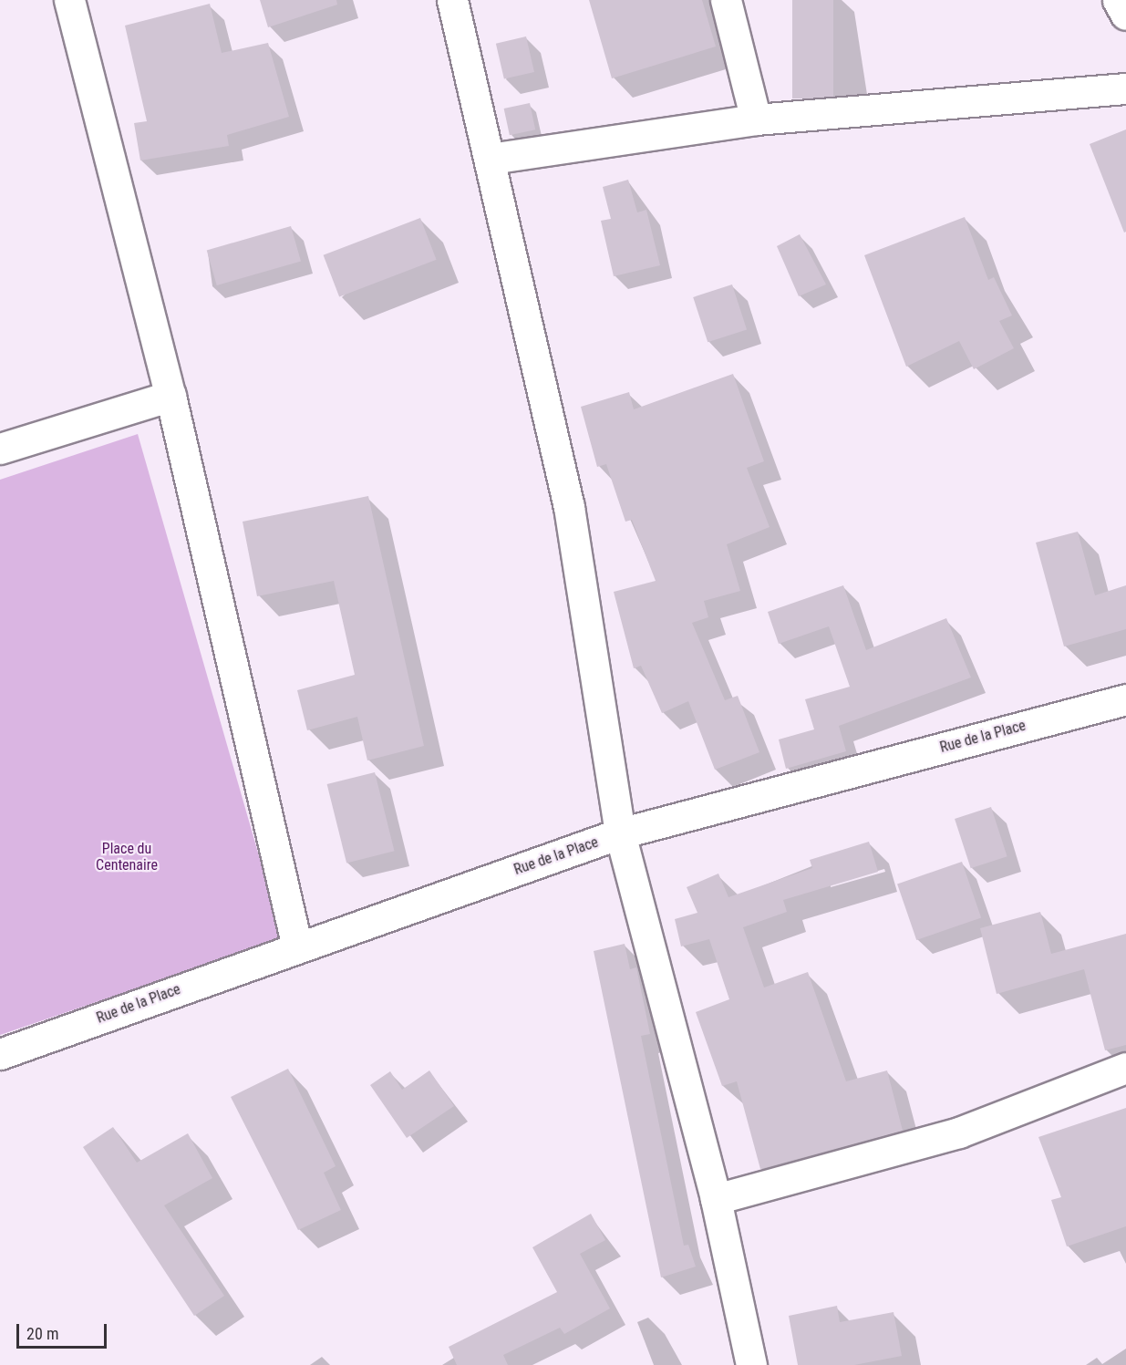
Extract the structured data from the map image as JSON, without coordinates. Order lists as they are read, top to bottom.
{
  "streets": {
    "street": ["Rue de la Place"]
  },
  "parks": ["Place du Centenaire"],
  "scale_bar": "20 m"
}
